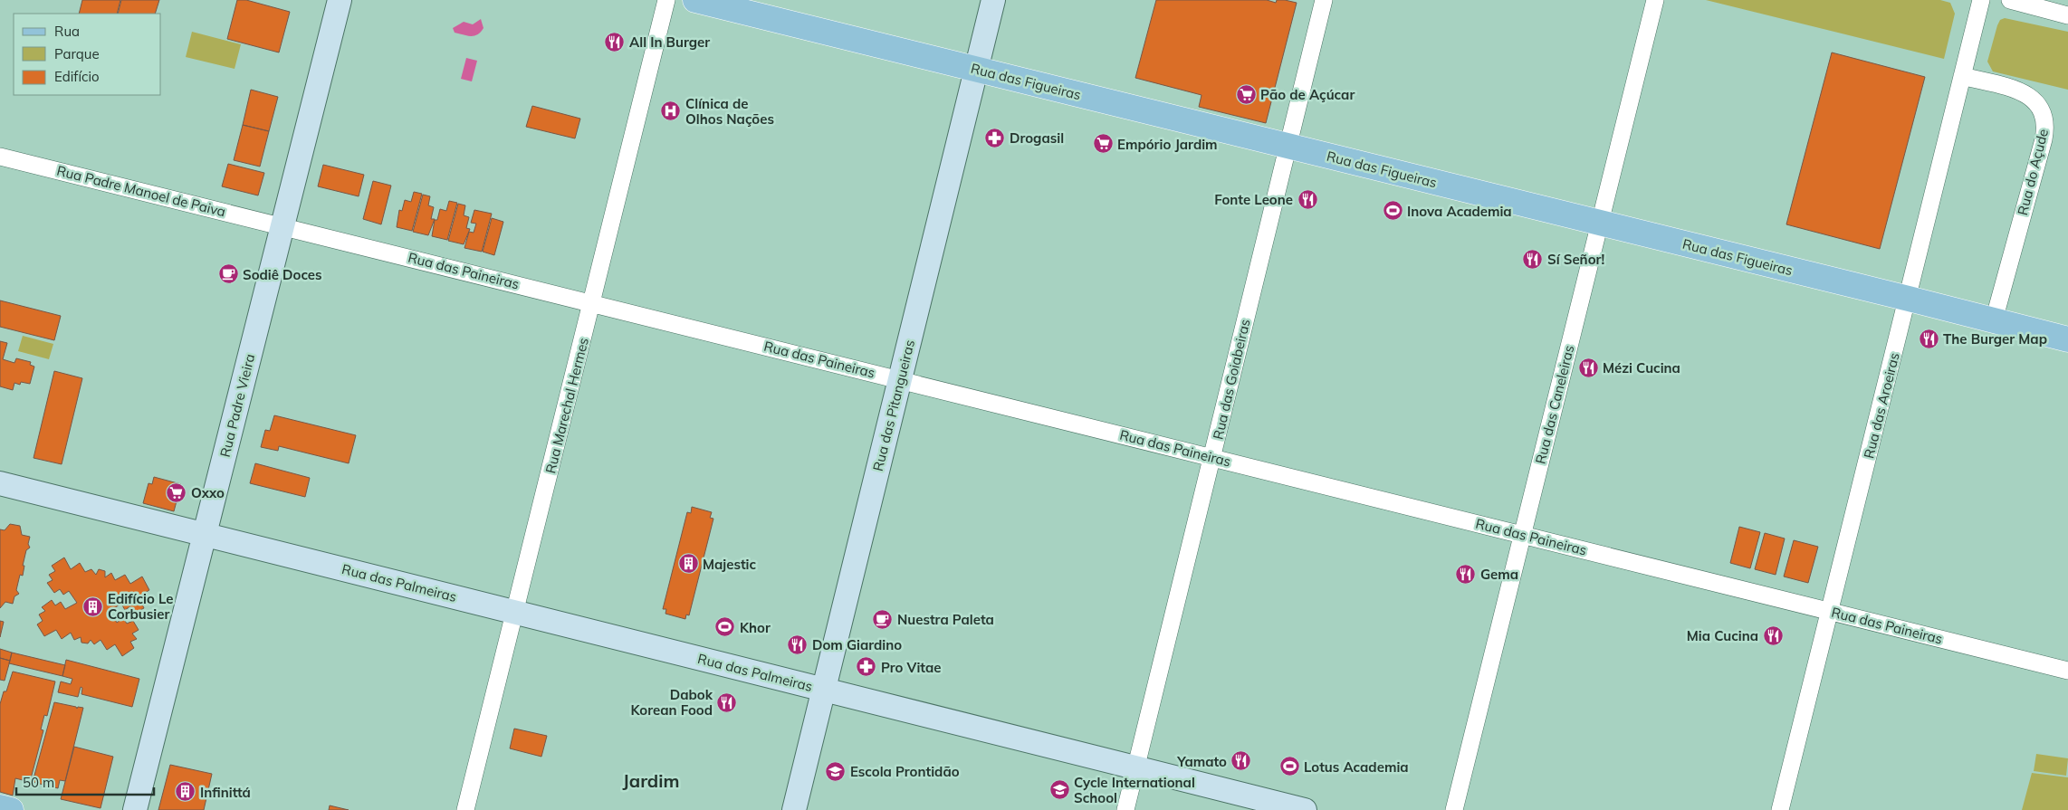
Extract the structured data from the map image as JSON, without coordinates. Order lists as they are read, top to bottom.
{
  "streets": {
    "main road": ["Rua das Figueiras"],
    "street": [
      "Rua do Açude",
      "Rua Padre Manoel de Paiva",
      "Rua das Paineiras",
      "Rua das Goiabeiras",
      "Rua das Caneleiras",
      "Rua Padre Vieira",
      "Rua Marechal Hermes",
      "Rua das Pitangueiras",
      "Rua das Aroeiras",
      "Rua das Palmeiras"
    ]
  },
  "crossings": [
    ["Rua das Figueiras", "Rua do Açude"],
    ["Rua das Figueiras", "Rua das Goiabeiras"],
    ["Rua das Figueiras", "Rua das Caneleiras"],
    ["Rua das Figueiras", "Rua das Pitangueiras"],
    ["Rua das Figueiras", "Rua das Aroeiras"],
    ["Rua do Açude", "Rua das Aroeiras"],
    ["Rua Padre Manoel de Paiva", "Rua das Paineiras"],
    ["Rua Padre Manoel de Paiva", "Rua Padre Vieira"],
    ["Rua das Paineiras", "Rua das Goiabeiras"],
    ["Rua das Paineiras", "Rua das Caneleiras"],
    ["Rua das Paineiras", "Rua Padre Vieira"],
    ["Rua das Paineiras", "Rua Marechal Hermes"],
    ["Rua das Paineiras", "Rua das Pitangueiras"],
    ["Rua das Paineiras", "Rua das Aroeiras"],
    ["Rua das Goiabeiras", "Rua das Palmeiras"],
    ["Rua Padre Vieira", "Rua das Palmeiras"],
    ["Rua Marechal Hermes", "Rua das Palmeiras"],
    ["Rua das Pitangueiras", "Rua das Palmeiras"]
  ],
  "districts": ["Jardim"],
  "places": {
    "restaurant": [
      "All In Burger",
      "Fonte Leone",
      "Sí Señor!",
      "The Burger Map",
      "Mézi Cucina",
      "Gema",
      "Mia Cucina",
      "Dom Giardino",
      "Dabok Korean Food",
      "Yamato"
    ],
    "supermarket": ["Pão de Açúcar", "Empório Jardim", "Oxxo"],
    "hospital": ["Clínica de Olhos Nações"],
    "pharmacy": ["Drogasil", "Pro Vitae"],
    "sports": ["Inova Academia", "Khor", "Lotus Academia"],
    "cafe": ["Sodiê Doces", "Nuestra Paleta"],
    "building": ["Majestic", "Edifício Le Corbusier", "Infinittá"],
    "school or university": ["Escola Prontidão", "Cycle International School"]
  },
  "legend": ["Rua", "Parque", "Edifício"],
  "scale_bar": "50 m"
}
